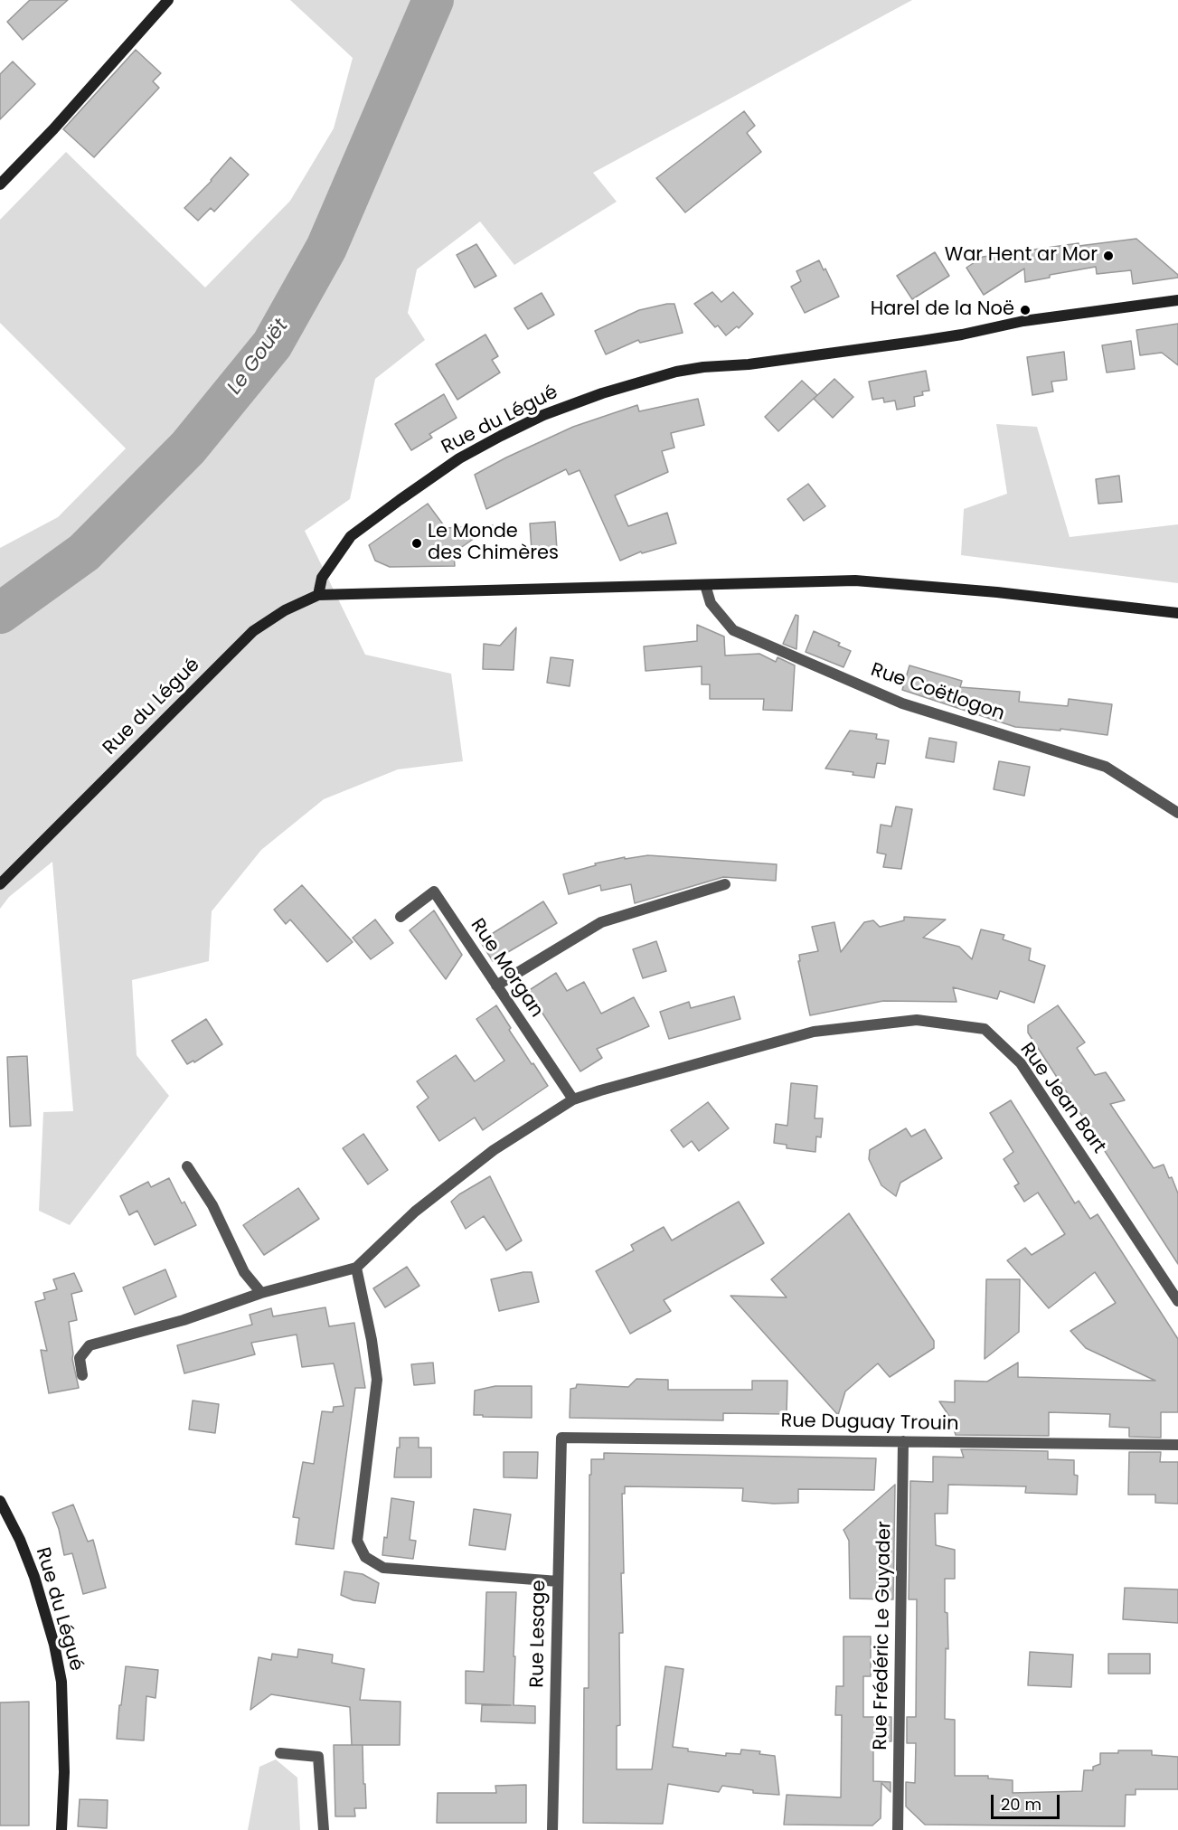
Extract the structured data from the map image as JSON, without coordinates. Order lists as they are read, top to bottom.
{
  "streets": {
    "street": [
      "Rue du Légué",
      "Rue Coëtlogon",
      "Rue Morgan",
      "Rue Jean Bart",
      "Rue Duguay Trouin",
      "Rue Lesage",
      "Rue Frédéric Le Guyader"
    ]
  },
  "crossings": [
    ["Rue Morgan", "Rue Jean Bart"],
    ["Rue Duguay Trouin", "Rue Lesage"],
    ["Rue Duguay Trouin", "Rue Frédéric Le Guyader"]
  ],
  "water": ["Le Gouët"],
  "places": ["War Hent ar Mor", "Harel de la Noë", "Le Monde des Chimères"],
  "scale_bar": "20 m"
}
